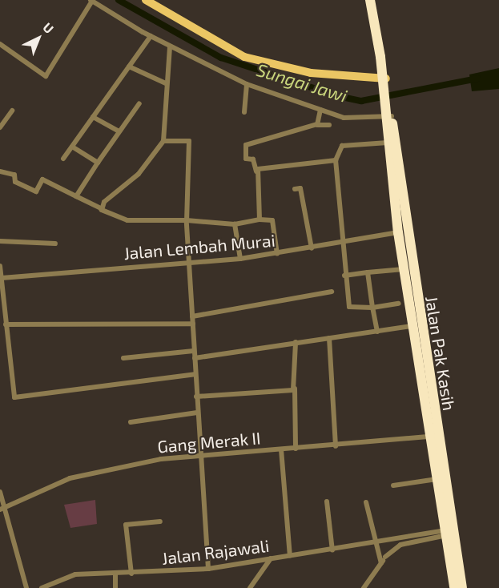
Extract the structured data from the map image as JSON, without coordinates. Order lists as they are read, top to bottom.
{
  "streets": {
    "highway": ["Jalan Pak Kasih"],
    "street": ["Jalan Lembah Murai", "Gang Merak II", "Jalan Rajawali"]
  },
  "crossings": [
    ["Jalan Lembah Murai", "Jalan Pak Kasih"],
    ["Jalan Pak Kasih", "Gang Merak II"],
    ["Jalan Pak Kasih", "Jalan Rajawali"]
  ],
  "water": ["Sungai Jawi"],
  "north": "top right"
}
